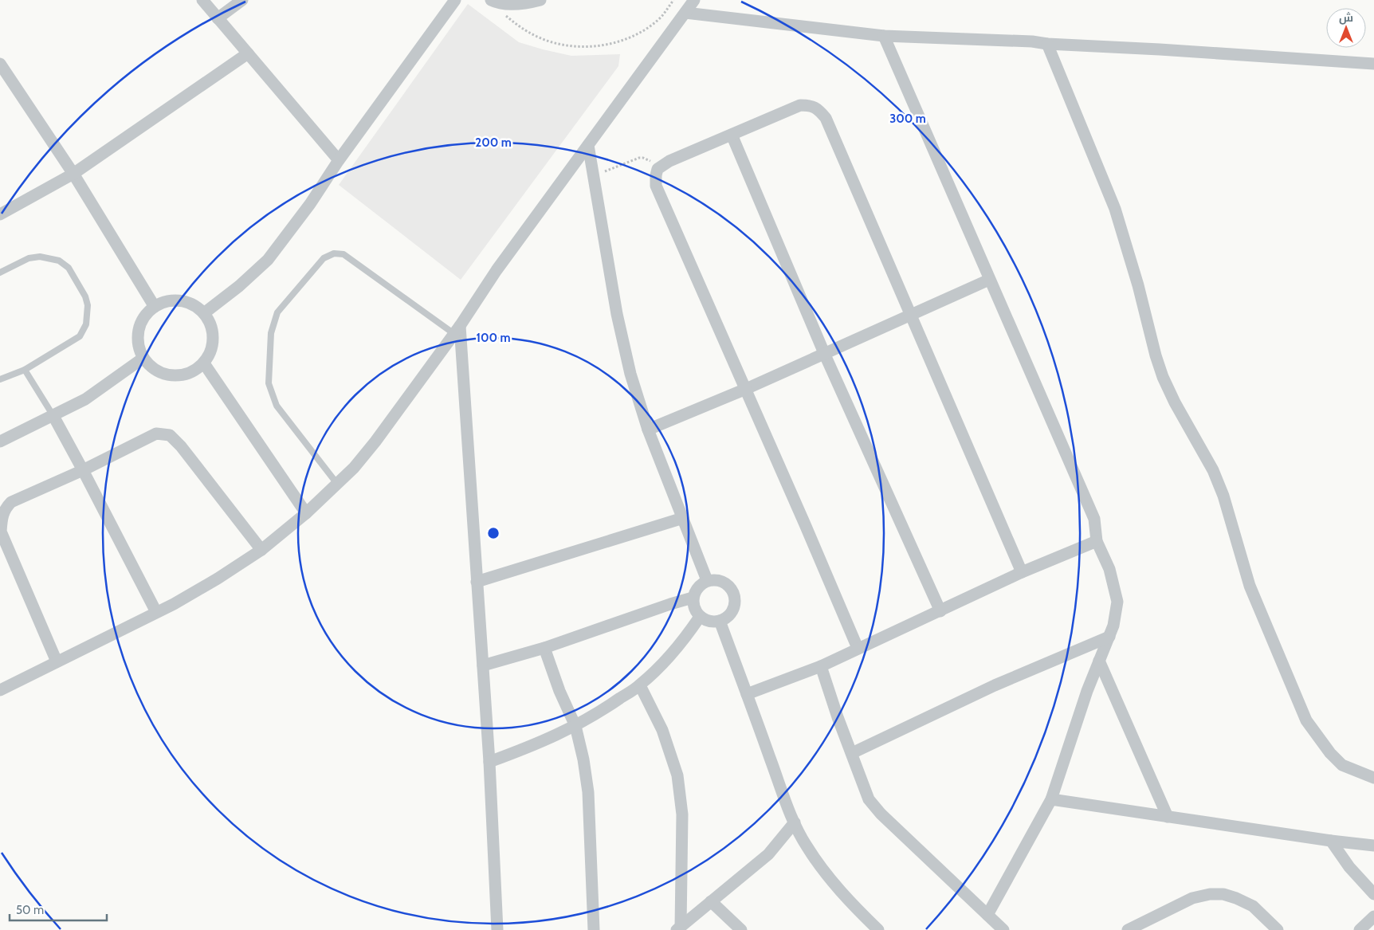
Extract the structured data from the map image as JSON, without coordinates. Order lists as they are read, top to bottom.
{
  "scale_bar": "50 m",
  "north": "top",
  "rings": ["300 m", "200 m", "100 m"]
}
